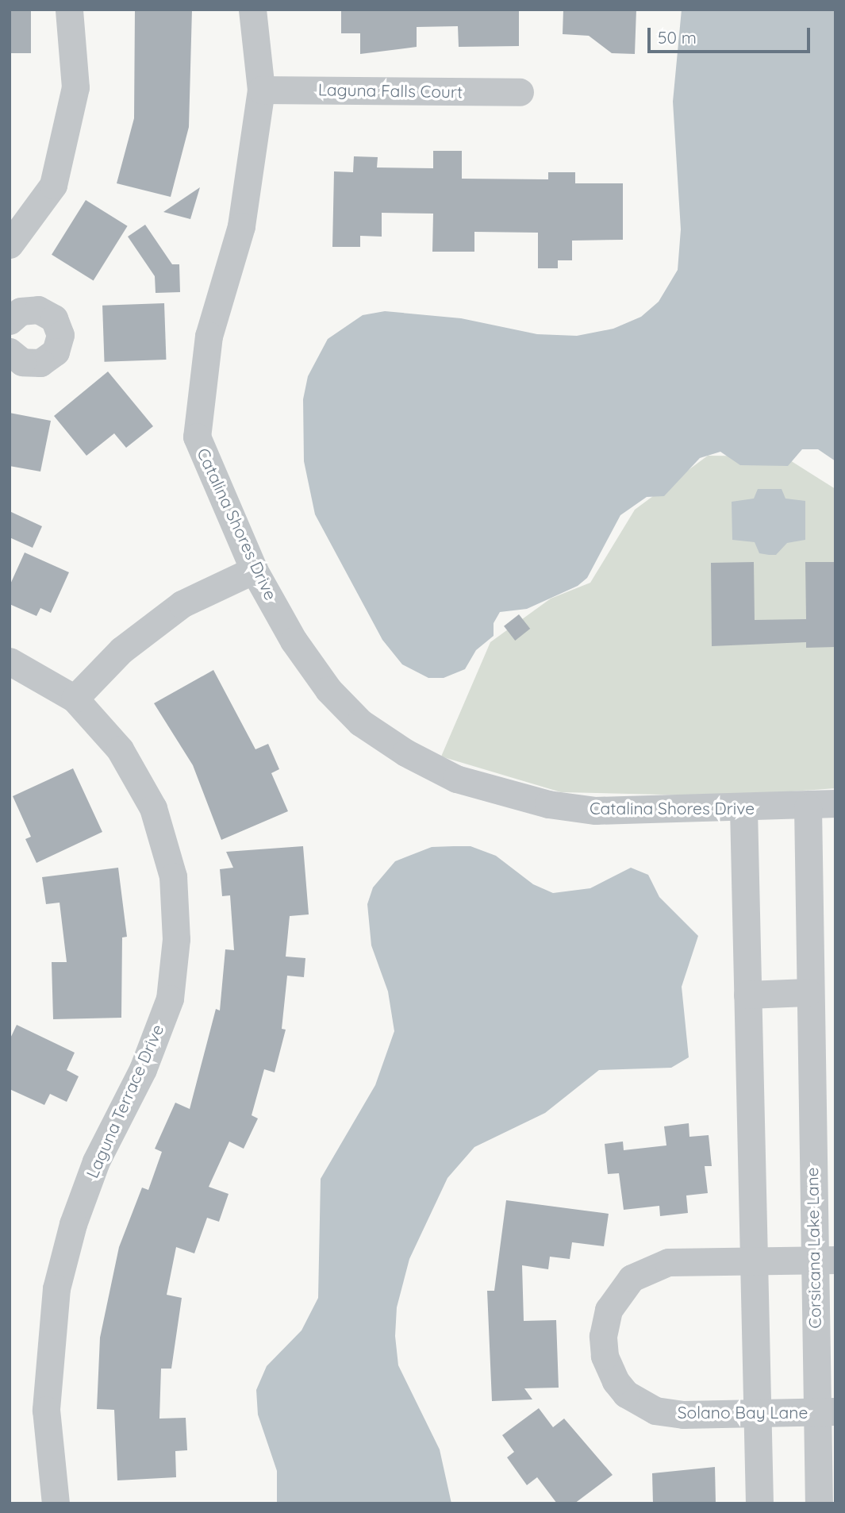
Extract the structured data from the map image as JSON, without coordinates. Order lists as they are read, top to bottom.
{
  "streets": {
    "street": [
      "Laguna Falls Court",
      "Catalina Shores Drive",
      "Laguna Terrace Drive",
      "Corsicana Lake Lane",
      "Solano Bay Lane"
    ]
  },
  "crossings": [
    ["Laguna Falls Court", "Catalina Shores Drive"],
    ["Catalina Shores Drive", "Corsicana Lake Lane"],
    ["Corsicana Lake Lane", "Solano Bay Lane"]
  ],
  "scale_bar": "50 m"
}
